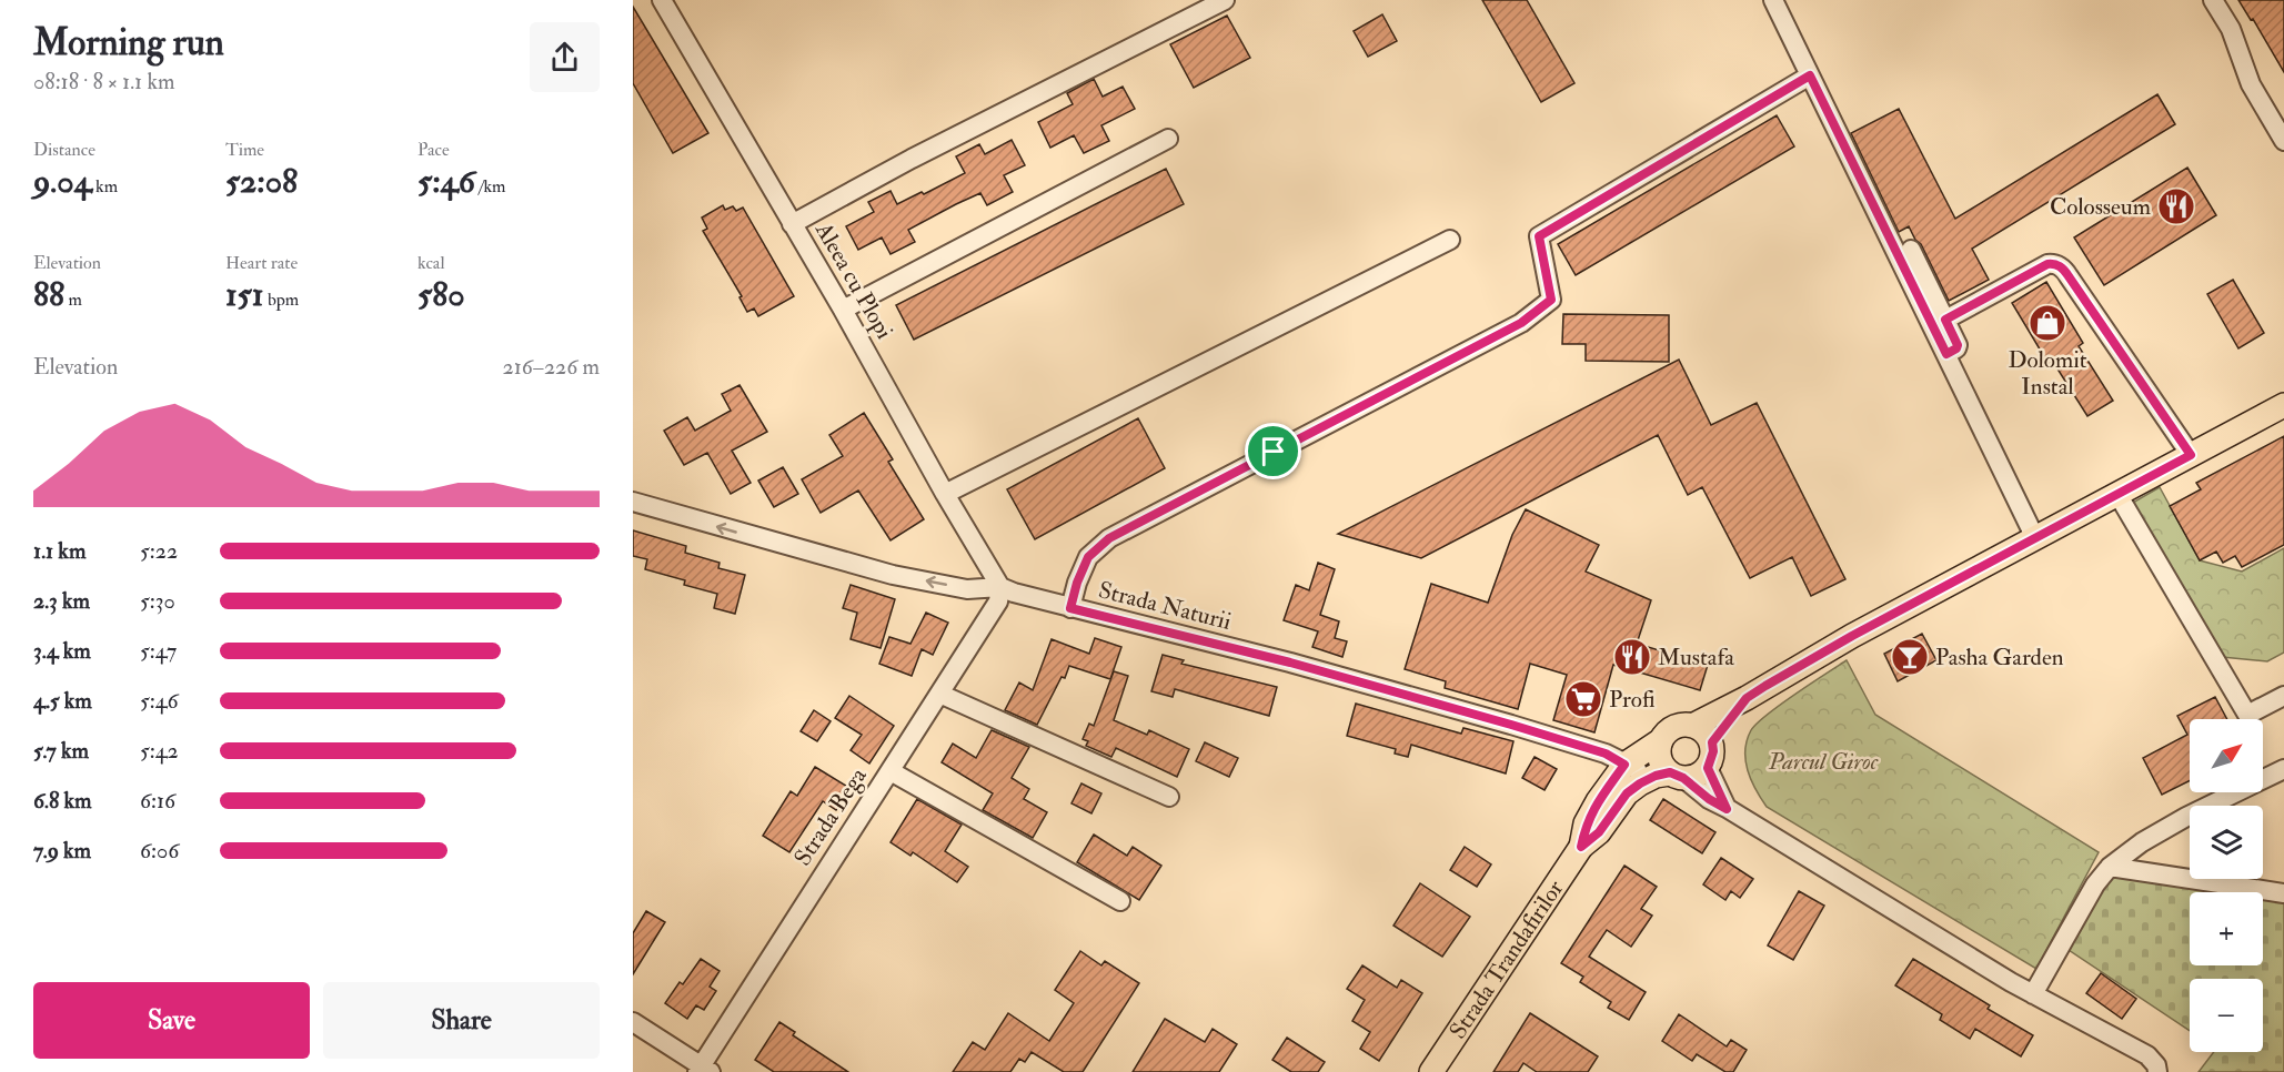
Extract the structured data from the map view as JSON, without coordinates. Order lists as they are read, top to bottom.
{
  "streets": {
    "main road": ["Strada Trandafirilor"],
    "street": ["Aleea cu Plopi", "Strada Naturii", "Strada Bega"]
  },
  "crossings": [
    ["Aleea cu Plopi", "Strada Naturii"],
    ["Aleea cu Plopi", "Strada Bega"],
    ["Strada Naturii", "Strada Bega"],
    ["Strada Naturii", "Strada Trandafirilor"]
  ],
  "parks": ["Parcul Giroc"],
  "places": {
    "restaurant": ["Colosseum", "Mustafa"],
    "shop": ["Dolomit Instal"],
    "bar": ["Pasha Garden"],
    "supermarket": ["Profi"]
  },
  "north": "top right",
  "page": {
    "heading": ["Morning run", "08:18 · 8 × 1.1 km"],
    "stats": [
      ["Distance", "9.04 km"],
      ["Time", "52:08"],
      ["Pace", "5:46 /km"],
      ["Elevation", "88 m"],
      ["Heart rate", "151 bpm"],
      ["kcal", "580"]
    ],
    "chart": ["Elevation", "216–226 m"],
    "list": [
      {
        "name": "1.1 km",
        "note": "5:22"
      },
      {
        "name": "2.3 km",
        "note": "5:30"
      },
      {
        "name": "3.4 km",
        "note": "5:47"
      },
      {
        "name": "4.5 km",
        "note": "5:46"
      },
      {
        "name": "5.7 km",
        "note": "5:42"
      },
      {
        "name": "6.8 km",
        "note": "6:16"
      },
      {
        "name": "7.9 km",
        "note": "6:06"
      }
    ],
    "map_buttons": ["+", "−"],
    "buttons": ["Save", "Share"]
  }
}
